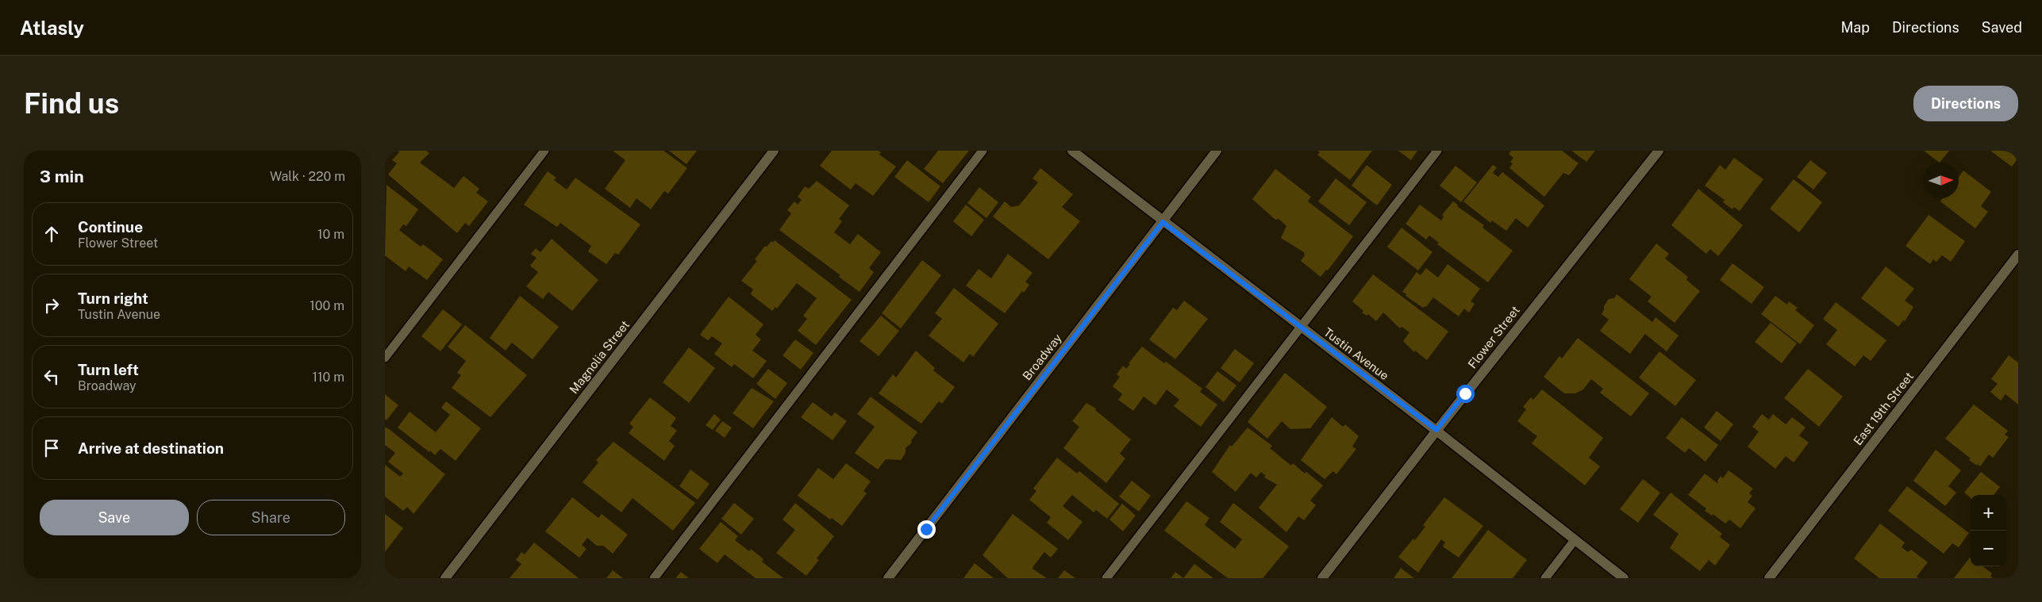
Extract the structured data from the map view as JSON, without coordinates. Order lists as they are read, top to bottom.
{
  "streets": {
    "street": [
      "Flower Street",
      "Tustin Avenue",
      "Magnolia Street",
      "Broadway",
      "East 19th Street"
    ]
  },
  "crossings": [
    ["Flower Street", "Tustin Avenue"],
    ["Tustin Avenue", "Broadway"]
  ],
  "north": "right",
  "page": {
    "header": "Atlasly",
    "nav": ["Map", "Directions", "Saved"],
    "buttons": [
      "Directions",
      ["Save", "Share"]
    ],
    "title": "Find us",
    "heading": ["3 min", "Walk · 220 m"],
    "list": [
      ["Continue", "Flower Street", "10 m"],
      ["Turn right", "Tustin Avenue", "100 m"],
      ["Turn left", "Broadway", "110 m"],
      "Arrive at destination"
    ],
    "map_buttons": ["+", "−"]
  }
}
